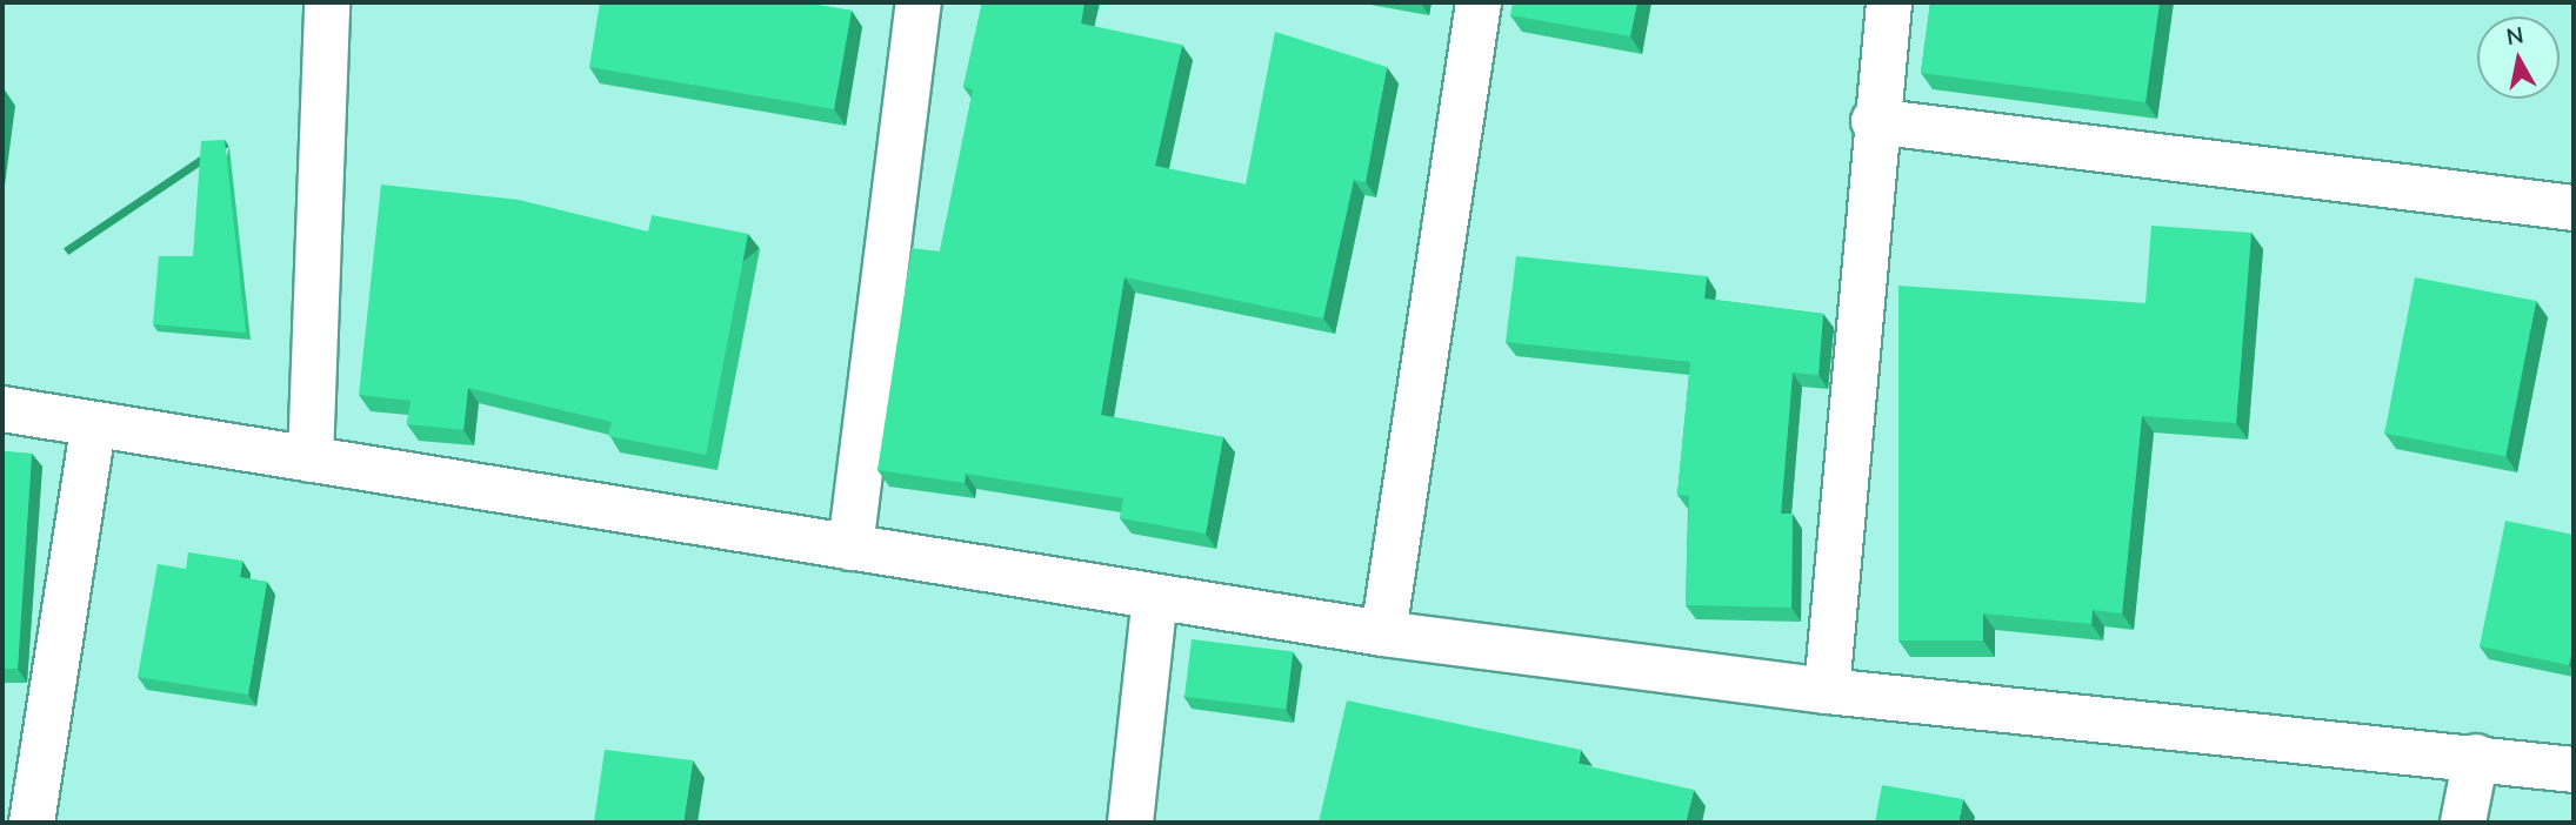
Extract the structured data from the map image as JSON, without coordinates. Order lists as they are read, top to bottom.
{
  "north": "top"
}
